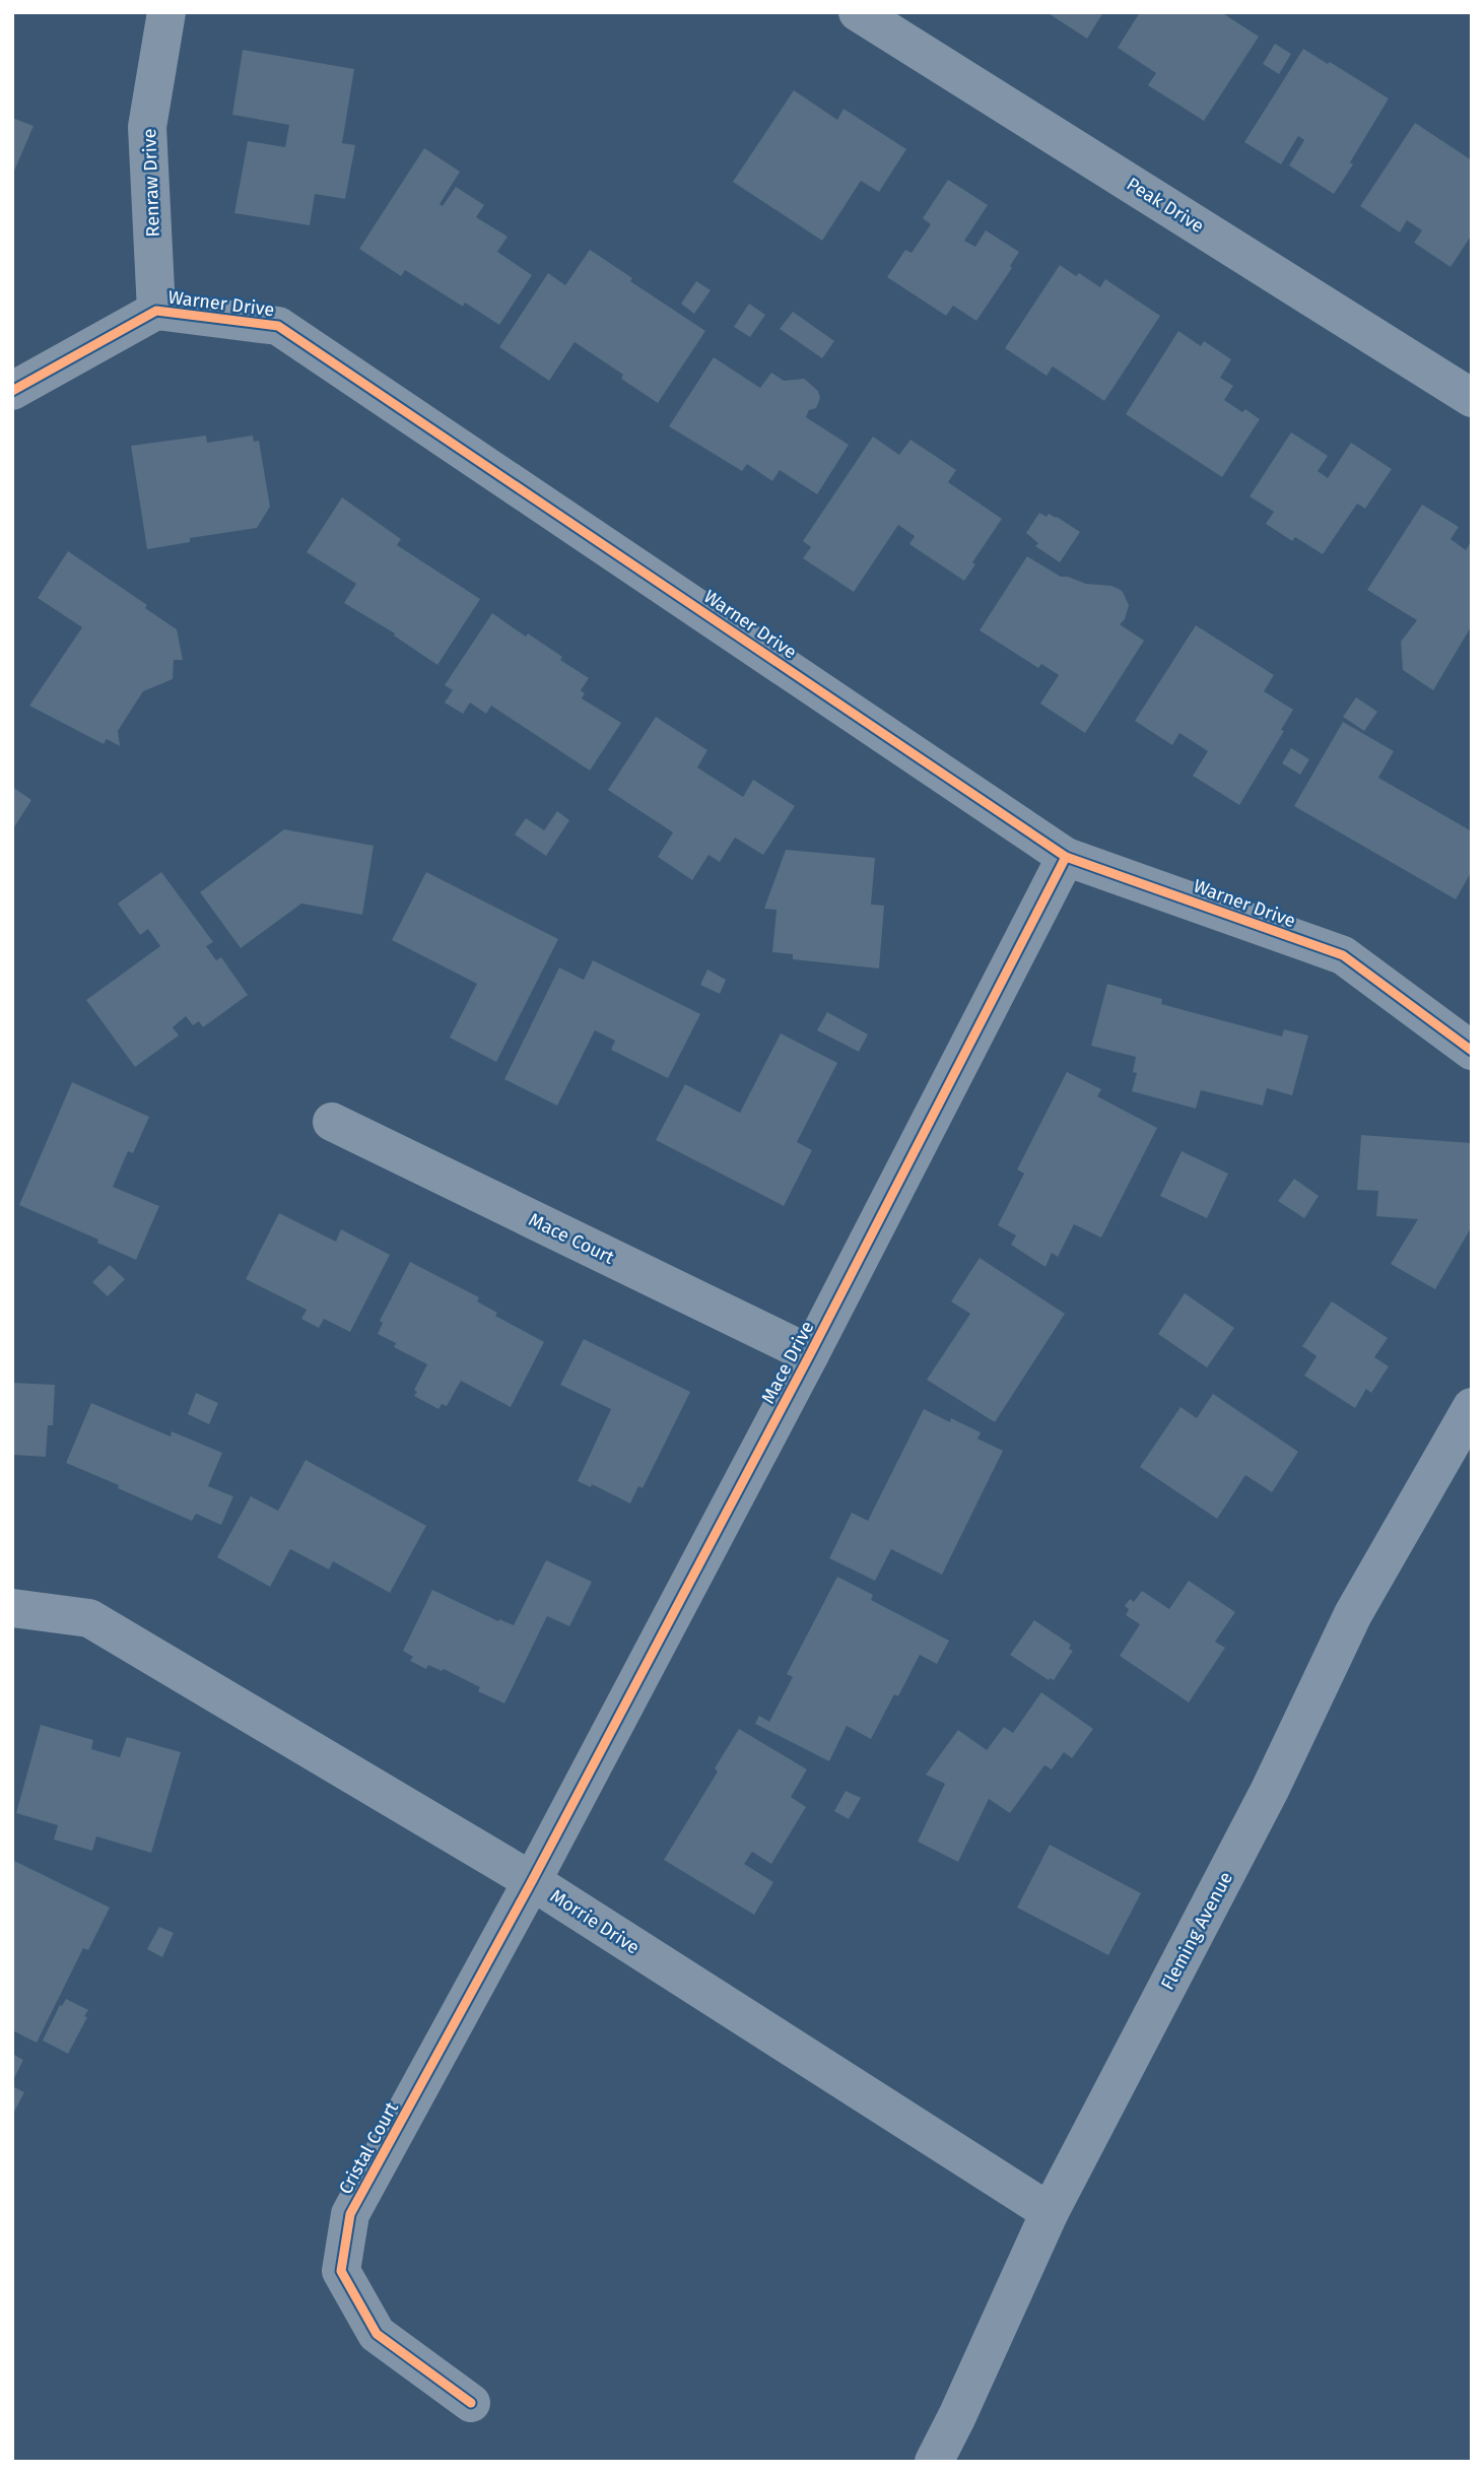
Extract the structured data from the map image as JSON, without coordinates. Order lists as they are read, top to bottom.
{
  "streets": {
    "street": [
      "Renraw Drive",
      "Peak Drive",
      "Warner Drive",
      "Mace Court",
      "Mace Drive",
      "Morrie Drive",
      "Fleming Avenue",
      "Cristal Court"
    ]
  },
  "crossings": [
    ["Renraw Drive", "Warner Drive"],
    ["Warner Drive", "Mace Drive"],
    ["Mace Court", "Mace Drive"],
    ["Mace Drive", "Morrie Drive"],
    ["Mace Drive", "Cristal Court"],
    ["Morrie Drive", "Fleming Avenue"],
    ["Morrie Drive", "Cristal Court"]
  ]
}
